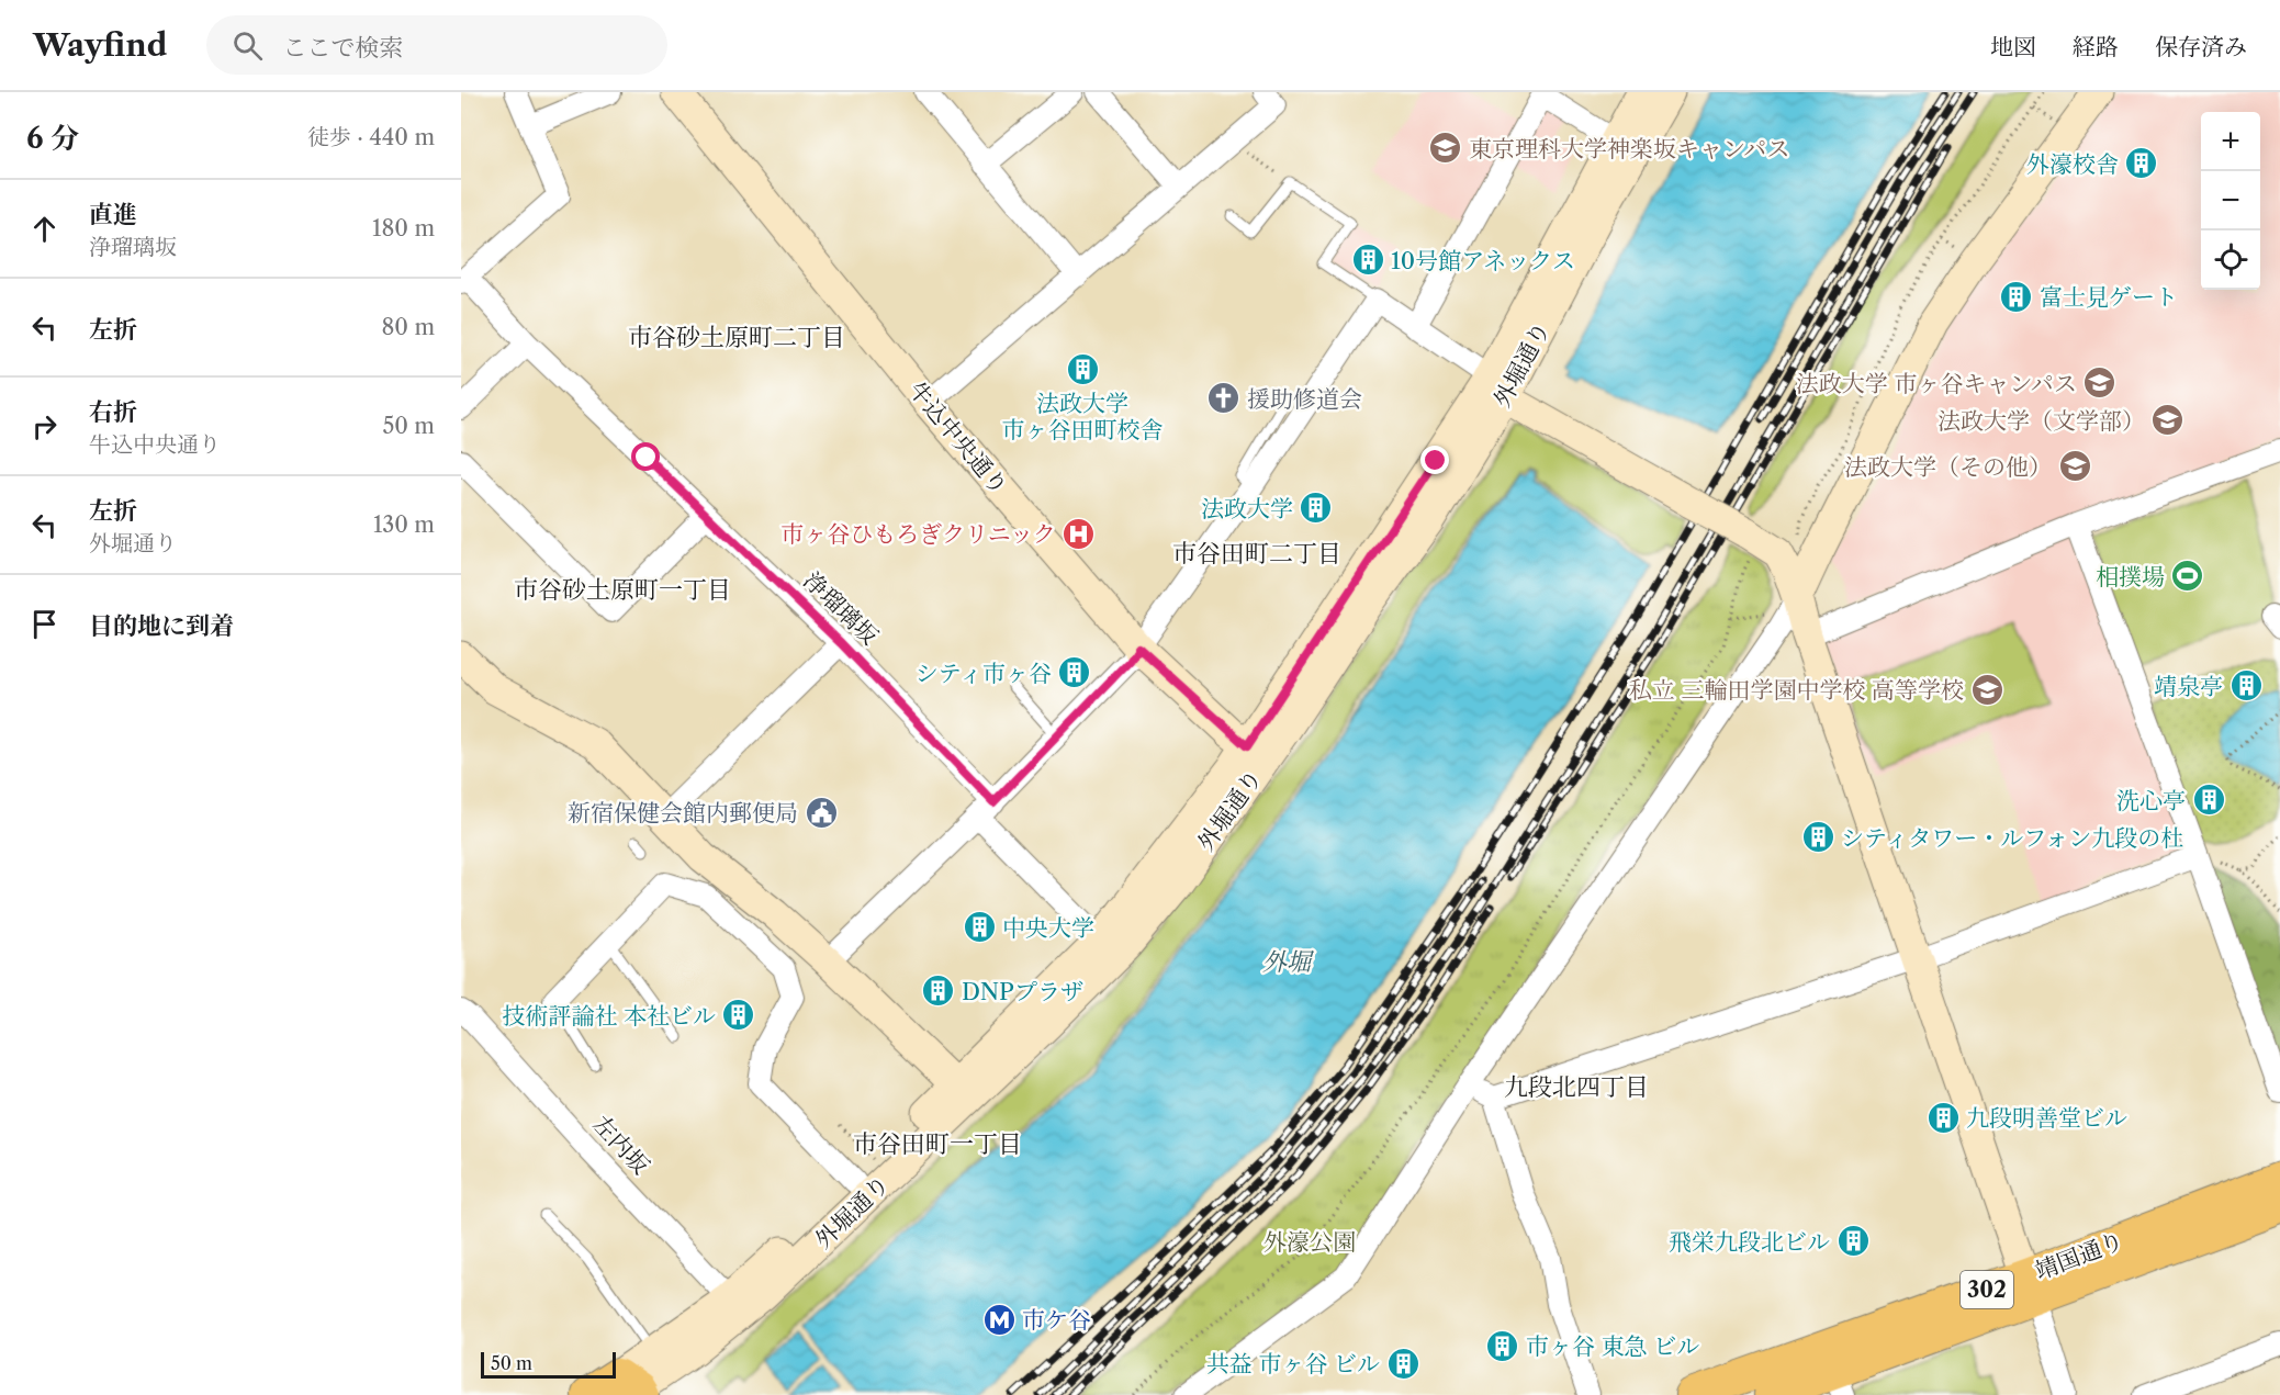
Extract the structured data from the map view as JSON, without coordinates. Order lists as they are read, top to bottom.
{
  "streets": {
    "main road": ["靖国通り", "302"],
    "street": [
      "外堀通り",
      "牛込中央通り",
      "浄瑠璃坂",
      "左内坂"
    ]
  },
  "crossings": [
    ["外堀通り", "牛込中央通り"],
    ["外堀通り", "浄瑠璃坂"],
    ["外堀通り", "左内坂"]
  ],
  "districts": [
    "市谷砂土原町二丁目",
    "市谷田町二丁目",
    "市谷砂土原町一丁目",
    "九段北四丁目",
    "市谷田町一丁目"
  ],
  "water": ["外堀"],
  "parks": ["外濠公園"],
  "places": {
    "school or university": [
      "東京理科大学神楽坂キャンパス",
      "法政大学 市ヶ谷キャンパス",
      "法政大学（文学部）",
      "法政大学（その他）",
      "私立 三輪田学園中学校 高等学校"
    ],
    "building": [
      "外濠校舎",
      "10号館アネックス",
      "富士見ゲート",
      "法政大学 市ヶ谷田町校舎",
      "法政大学",
      "シティ市ヶ谷",
      "靖泉亭",
      "洗心亭",
      "シティタワー・ルフォン九段の杜",
      "中央大学",
      "DNPプラザ",
      "技術評論社 本社ビル",
      "九段明善堂ビル",
      "飛栄九段北ビル",
      "市ヶ谷 東急 ビル",
      "共益 市ヶ谷 ビル"
    ],
    "church": ["援助修道会"],
    "hospital": ["市ヶ谷ひもろぎクリニック"],
    "sports": ["相撲場"],
    "public building": ["新宿保健会館内郵便局"],
    "metro station": ["市ケ谷"]
  },
  "scale_bar": "50 m",
  "page": {
    "header": "Wayfind",
    "search": "ここで検索",
    "nav": ["地図", "経路", "保存済み"],
    "heading": ["6 分", "徒歩 · 440 m"],
    "map_buttons": ["+", "−"],
    "list": [
      ["直進", "浄瑠璃坂", "180 m"],
      ["左折", "80 m"],
      ["右折", "牛込中央通り", "50 m"],
      ["左折", "外堀通り", "130 m"],
      "目的地に到着"
    ],
    "scale": "50 m"
  }
}
